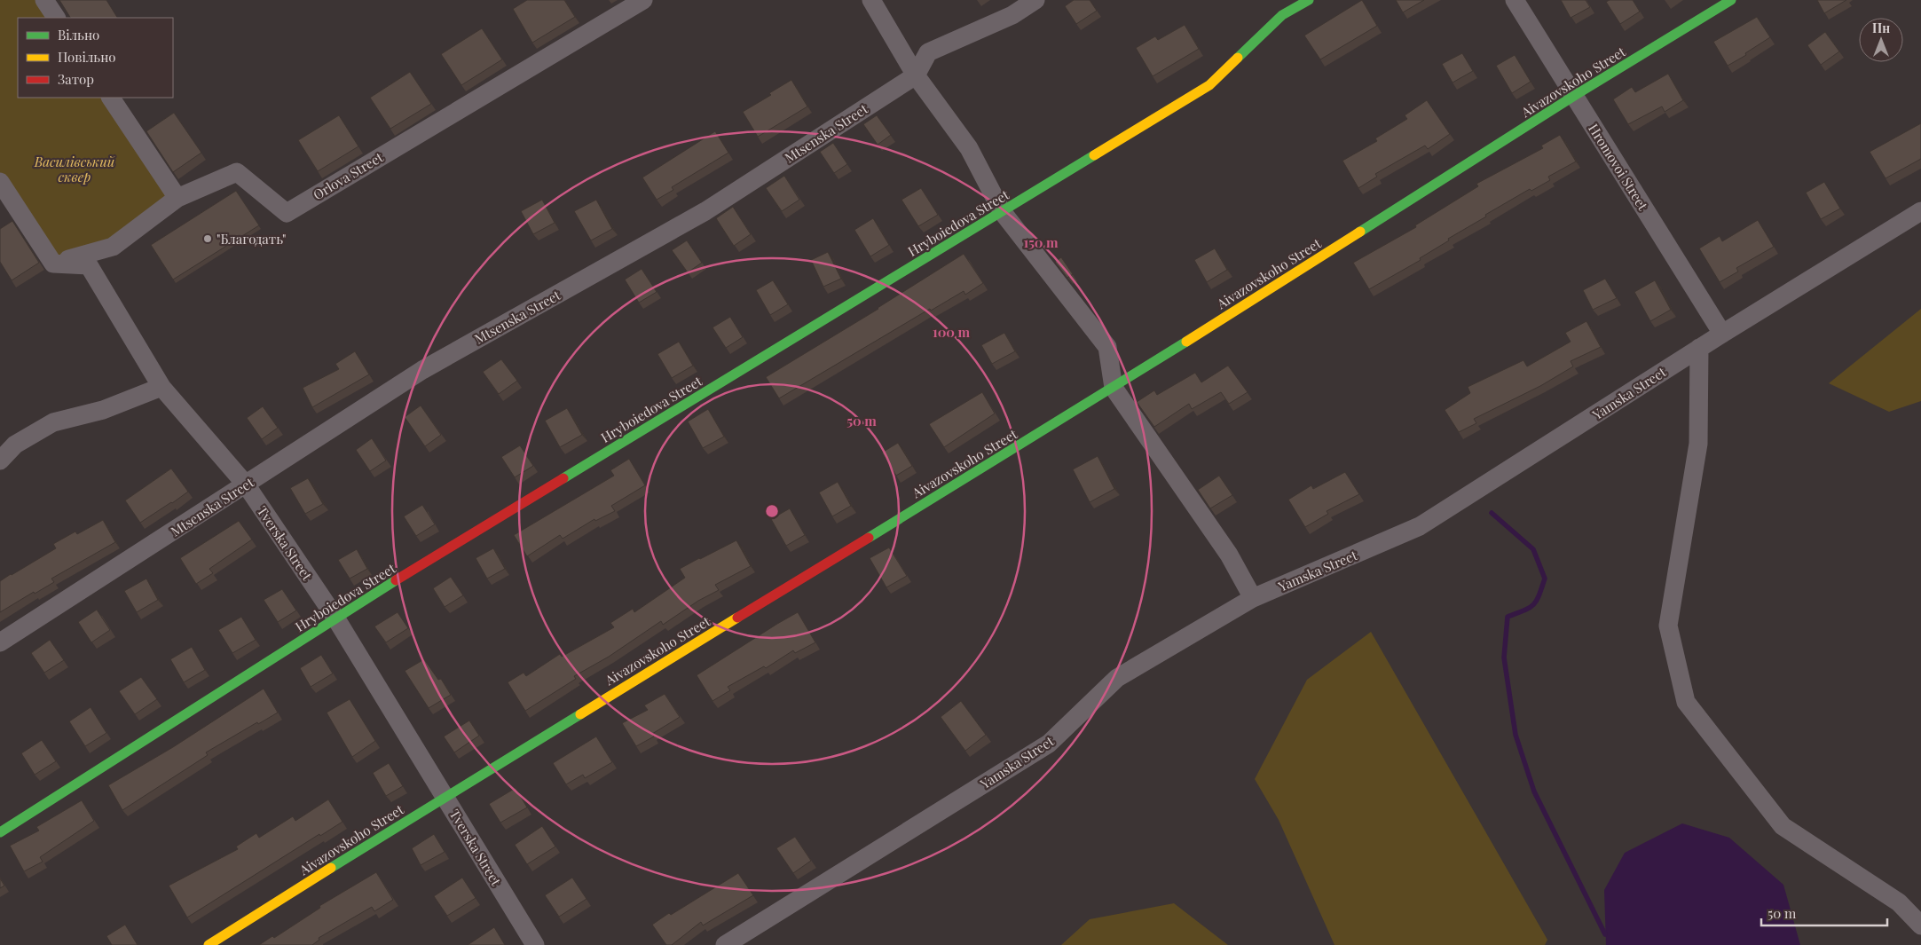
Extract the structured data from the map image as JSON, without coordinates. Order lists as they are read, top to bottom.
{
  "streets": {
    "street": [
      "Aivazovskoho Street",
      "Mtsenska Street",
      "Hromovoi Street",
      "Orlova Street",
      "Hryboiedova Street",
      "Yamska Street",
      "Tverska Street"
    ]
  },
  "crossings": [
    ["Aivazovskoho Street", "Hromovoi Street"],
    ["Aivazovskoho Street", "Tverska Street"],
    ["Mtsenska Street", "Tverska Street"],
    ["Hromovoi Street", "Yamska Street"],
    ["Orlova Street", "Tverska Street"],
    ["Hryboiedova Street", "Tverska Street"]
  ],
  "parks": ["Василівський сквер"],
  "places": ["\"Благодать\""],
  "legend": ["Вільно", "Повільно", "Затор"],
  "scale_bar": "50 m",
  "north": "top",
  "rings": ["150 m", "100 m", "50 m"]
}
